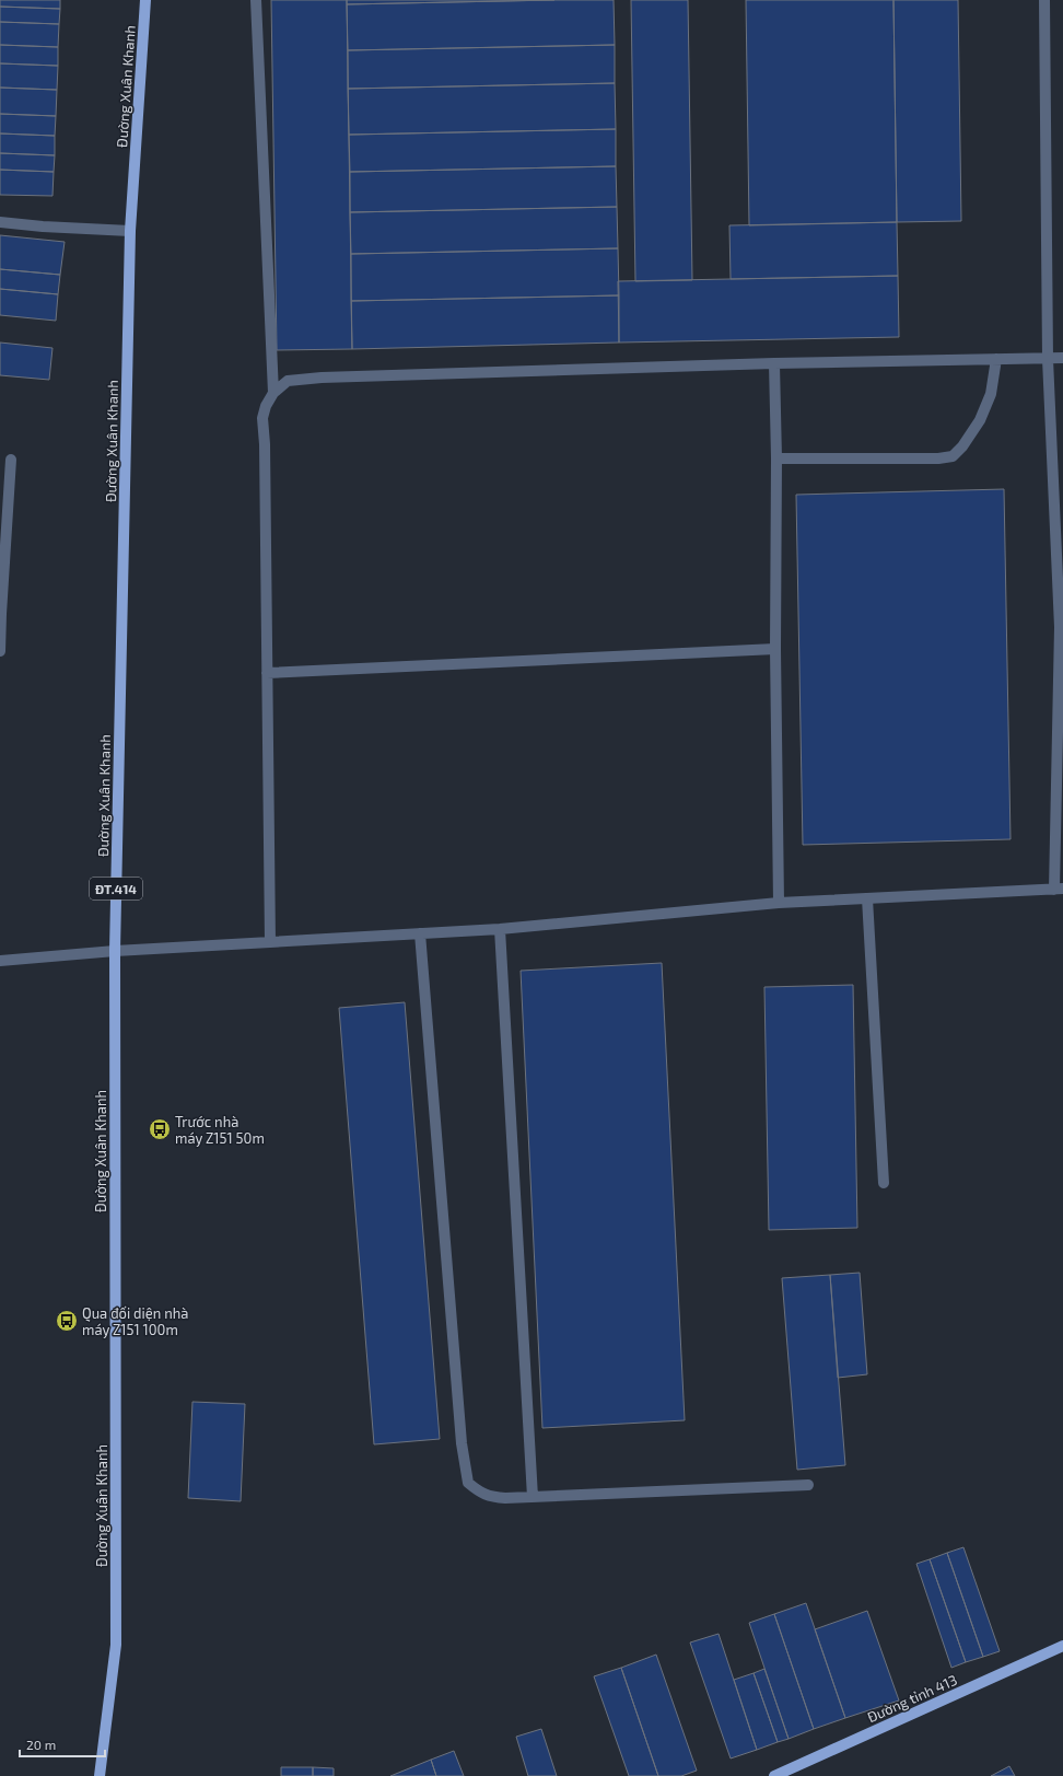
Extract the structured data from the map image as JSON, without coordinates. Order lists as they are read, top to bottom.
{
  "streets": {
    "main road": ["Đường Xuân Khanh", "ĐT.414", "Đường tỉnh 413"]
  },
  "places": {
    "bus stop": ["Trước nhà máy Z151 50m", "Qua đối diện nhà máy Z151 100m"]
  },
  "scale_bar": "20 m"
}
